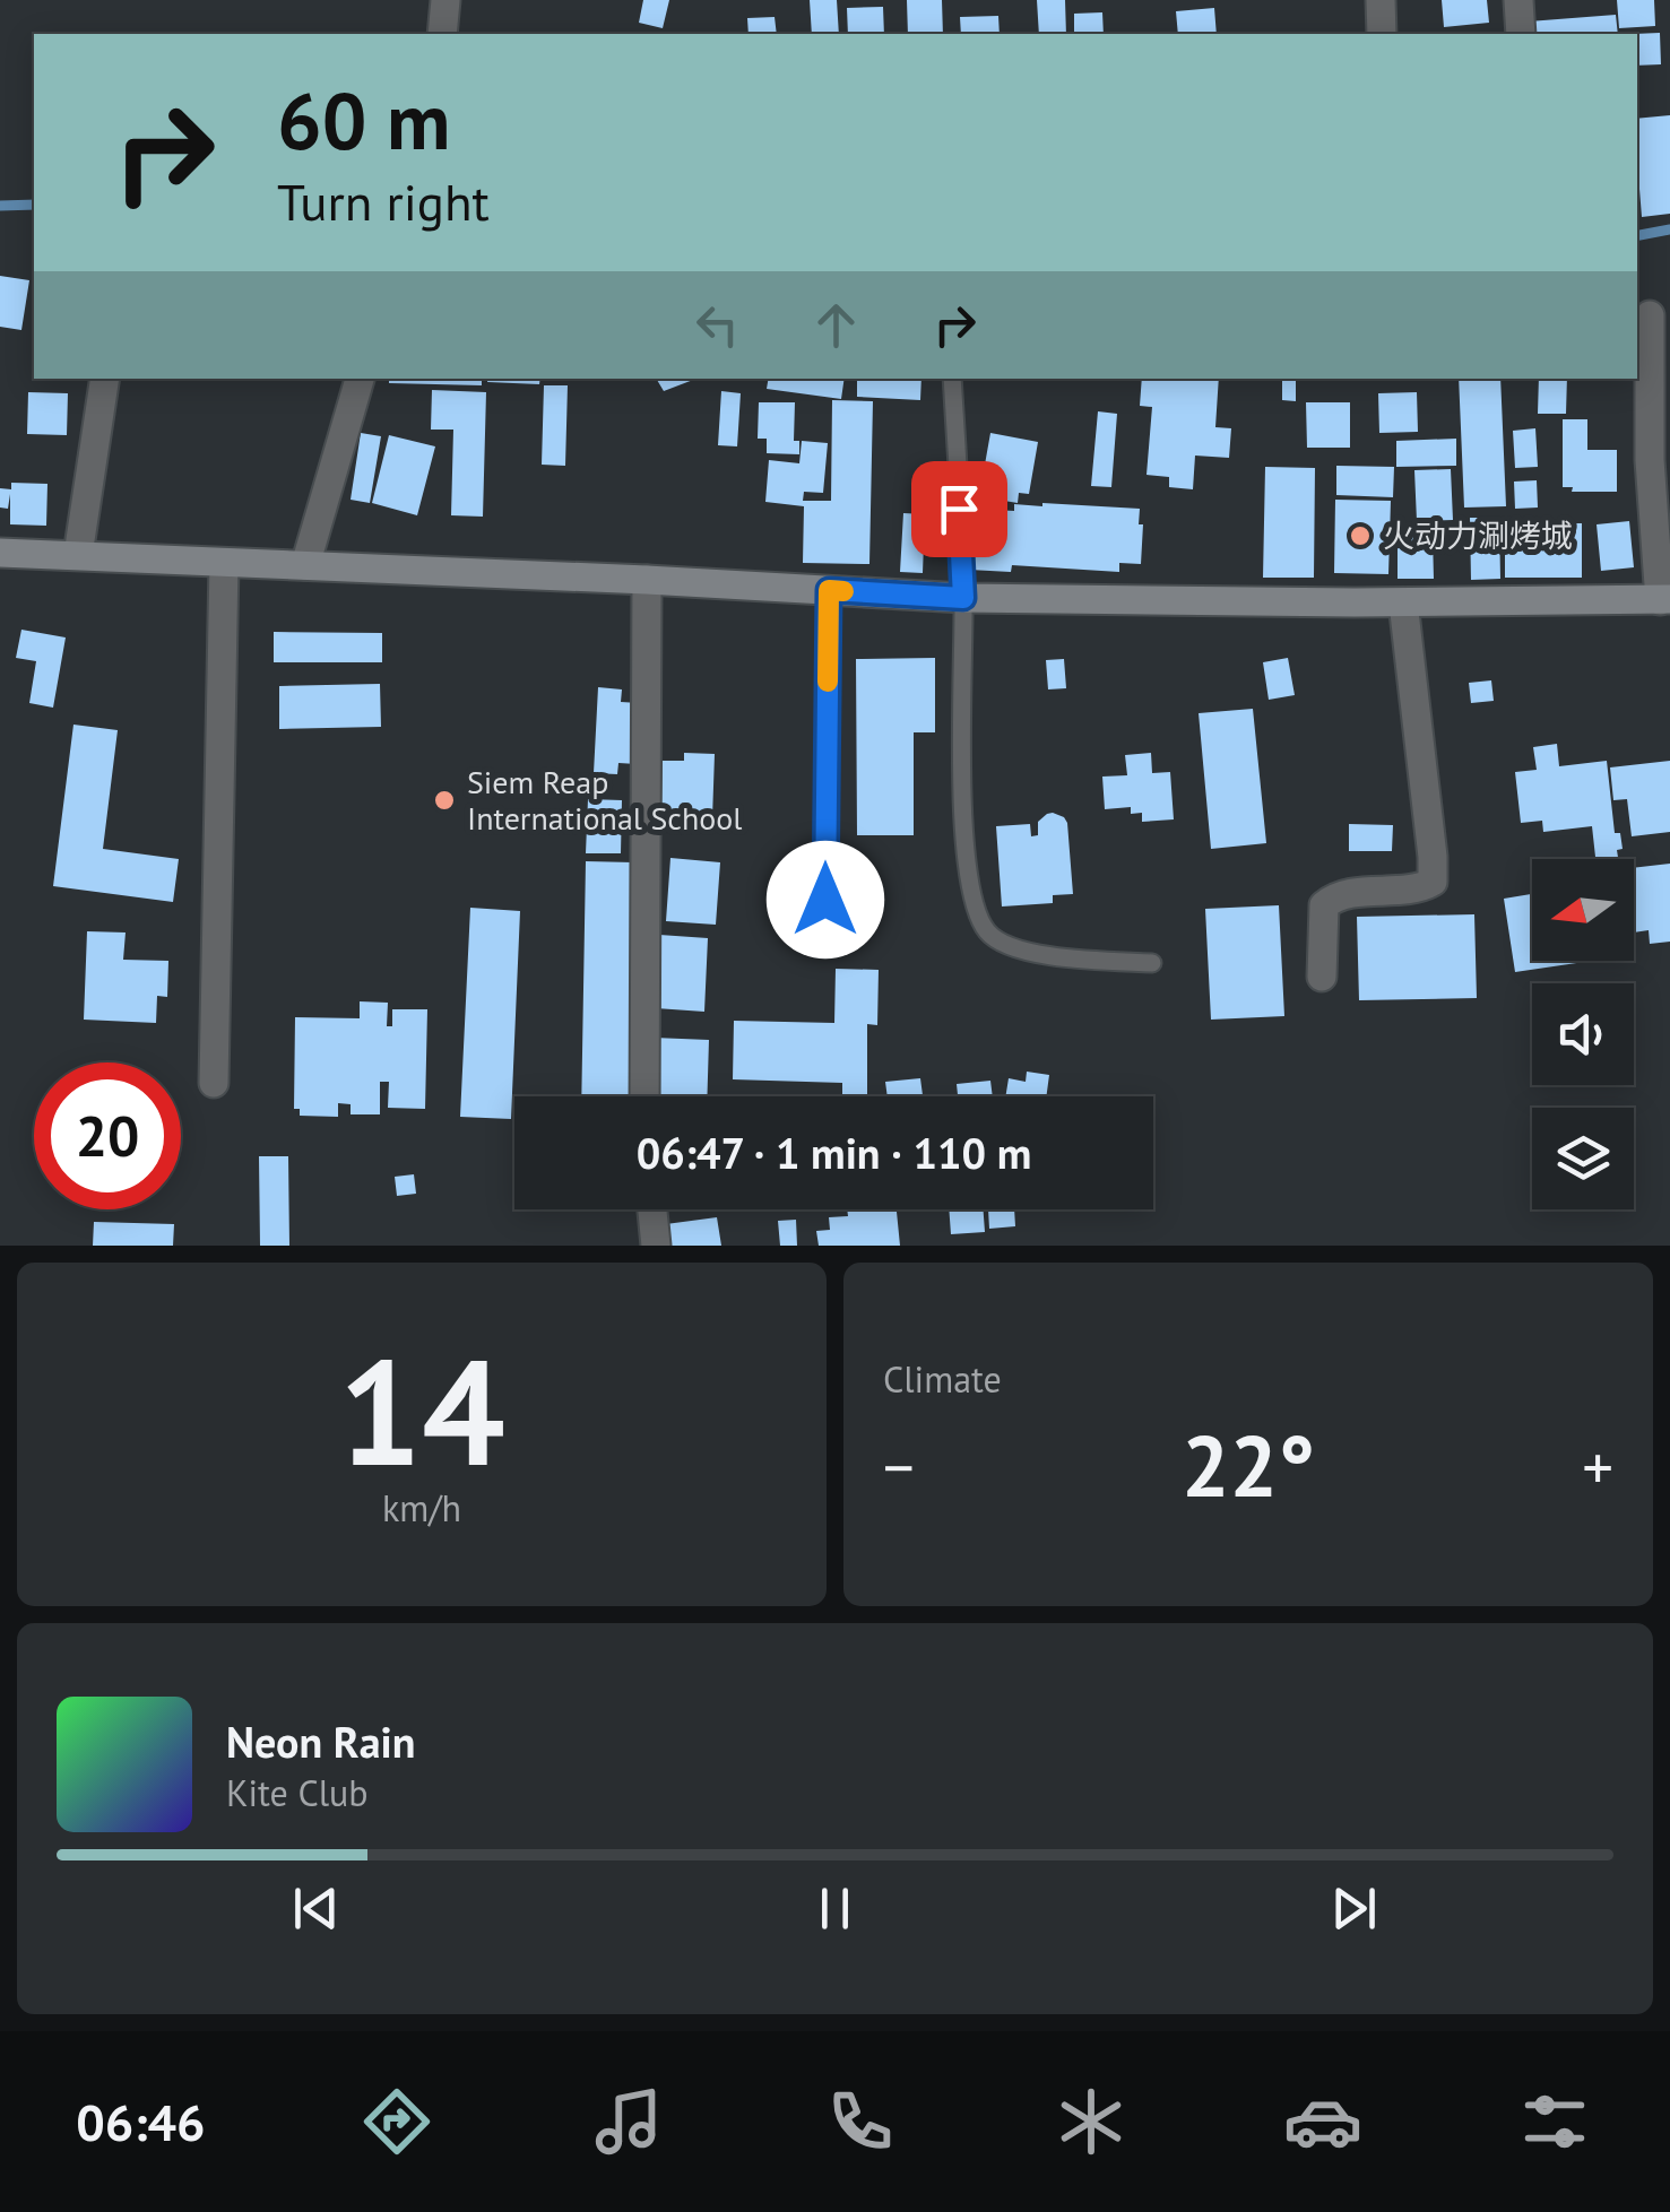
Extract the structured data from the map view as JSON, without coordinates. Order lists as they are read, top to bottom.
{
  "places": ["火动力涮烤城", "Siem Reap International School"],
  "north": "left",
  "page": {
    "turn": ["60 m", "Turn right"],
    "limit": "20",
    "trip": "06:47 · 1 min · 110 m",
    "tile": [
      ["14", "km/h"],
      "Climate"
    ],
    "heat": ["−", "22°", "+"],
    "song": ["Neon Rain", "Kite Club"],
    "tabs": "06:46"
  }
}
